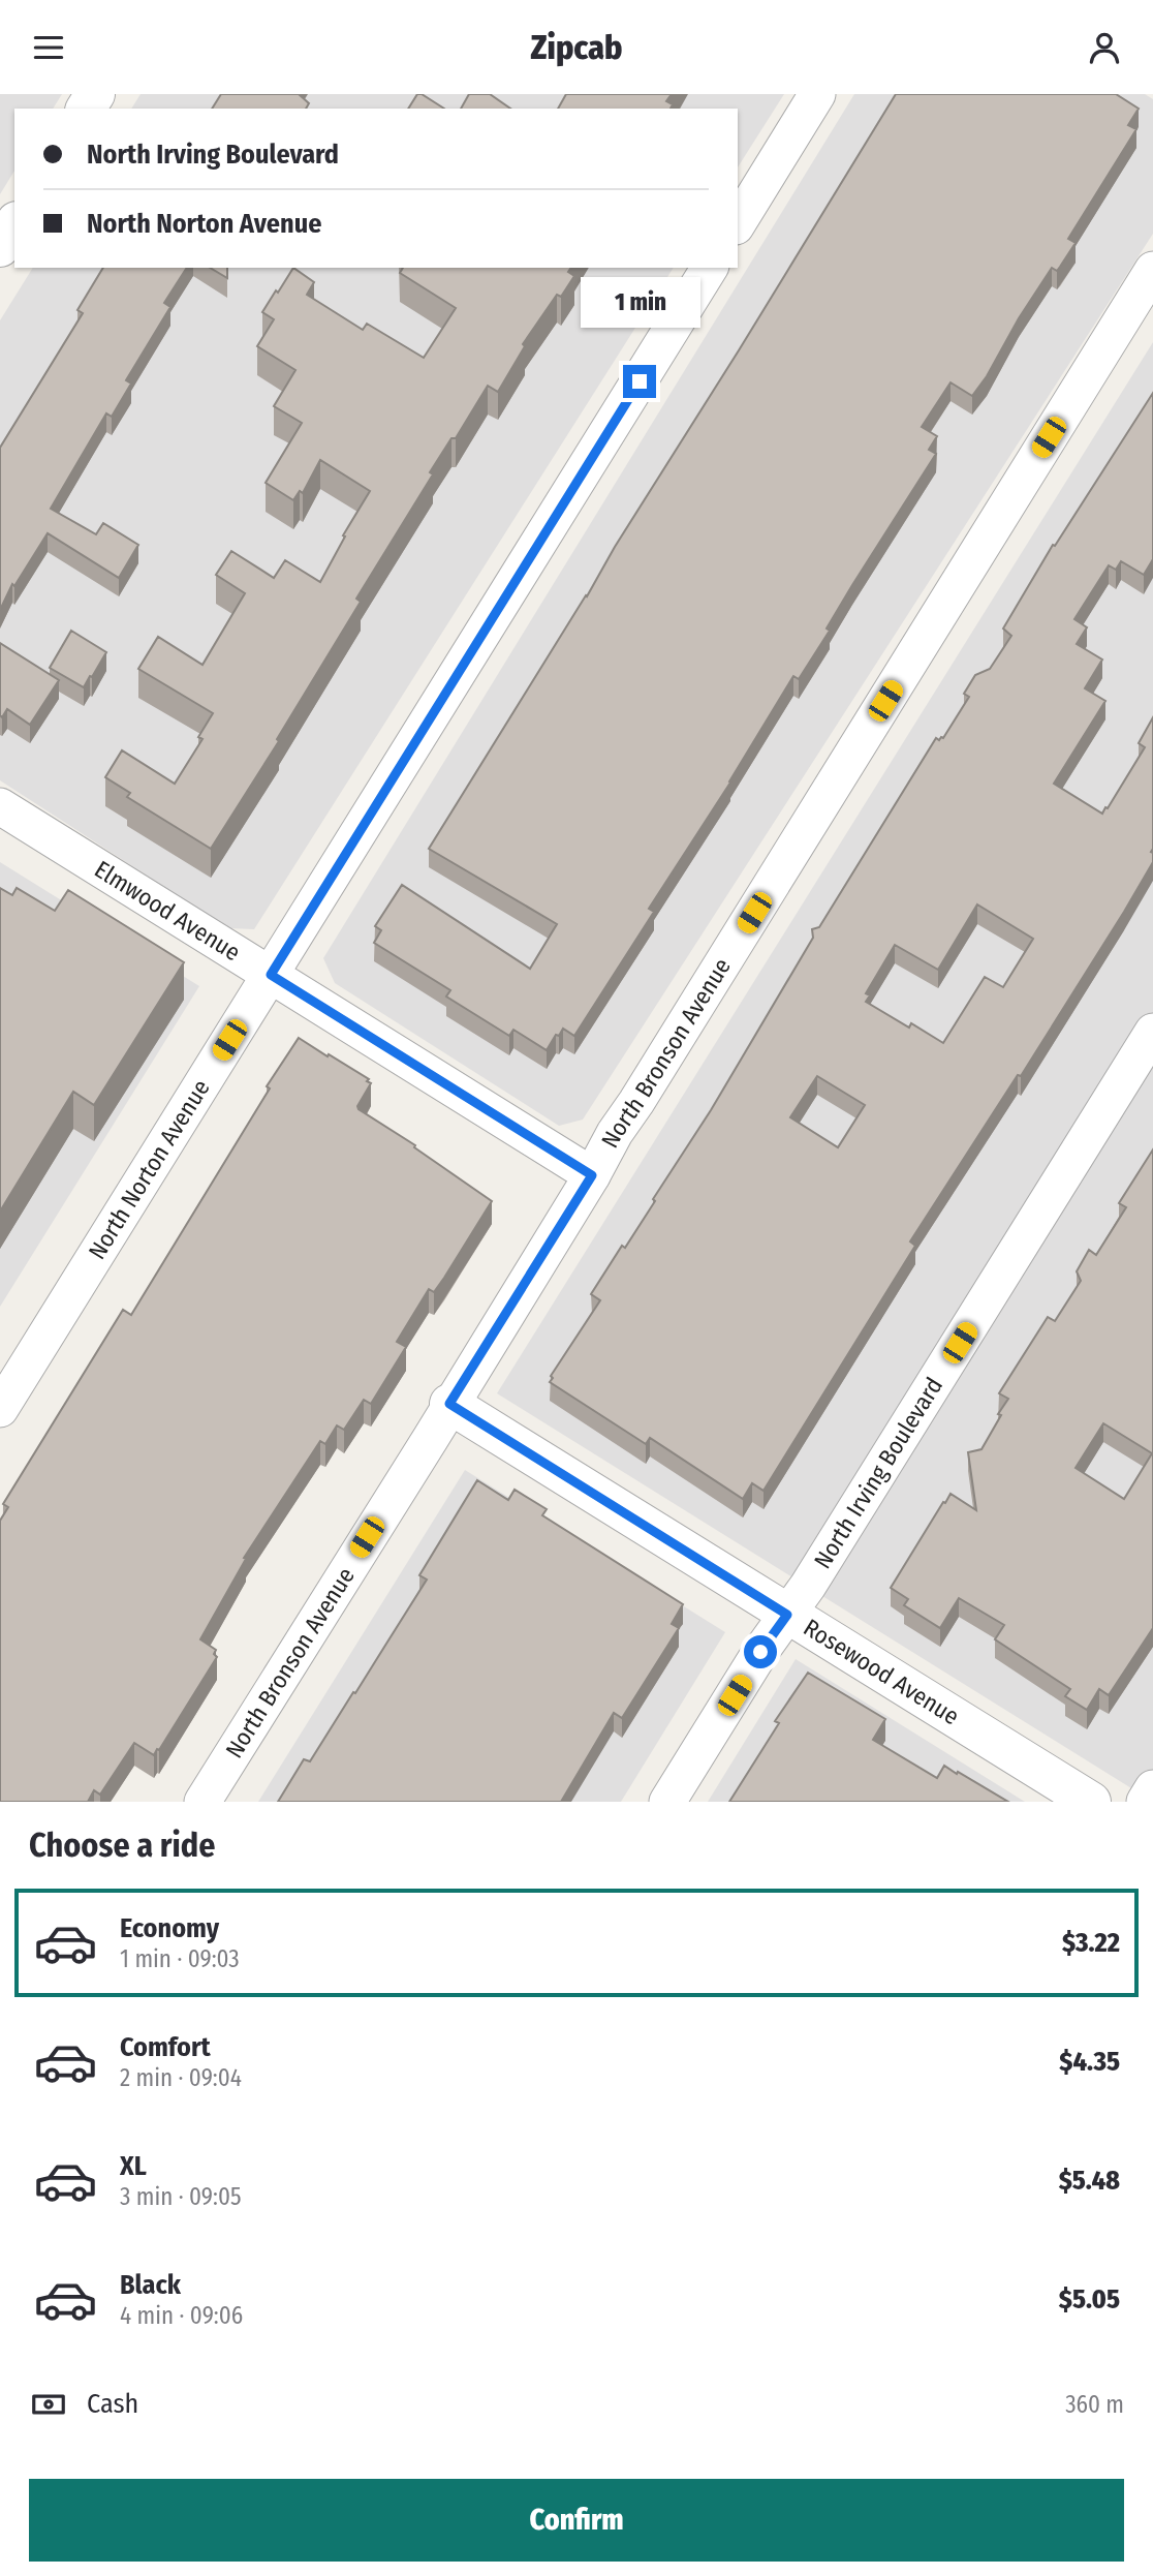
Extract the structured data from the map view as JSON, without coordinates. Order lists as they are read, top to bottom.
{
  "streets": {
    "street": [
      "Elmwood Avenue",
      "North Bronson Avenue",
      "North Norton Avenue",
      "North Irving Boulevard",
      "Rosewood Avenue"
    ]
  },
  "crossings": [
    ["Elmwood Avenue", "North Bronson Avenue"],
    ["Elmwood Avenue", "North Norton Avenue"],
    ["North Bronson Avenue", "Rosewood Avenue"],
    ["North Irving Boulevard", "Rosewood Avenue"]
  ],
  "page": {
    "header": "Zipcab",
    "banner": ["North Irving Boulevard", "North Norton Avenue"],
    "bubble": "1 min",
    "heading": "Choose a ride",
    "list": [
      {
        "name": "Economy",
        "note": "1 min · 09:03",
        "value": "$3.22"
      },
      {
        "name": "Comfort",
        "note": "2 min · 09:04",
        "value": "$4.35"
      },
      {
        "name": "XL",
        "note": "3 min · 09:05",
        "value": "$5.48"
      },
      {
        "name": "Black",
        "note": "4 min · 09:06",
        "value": "$5.05"
      }
    ],
    "pay": ["Cash", "360 m"],
    "buttons": "Confirm"
  }
}
